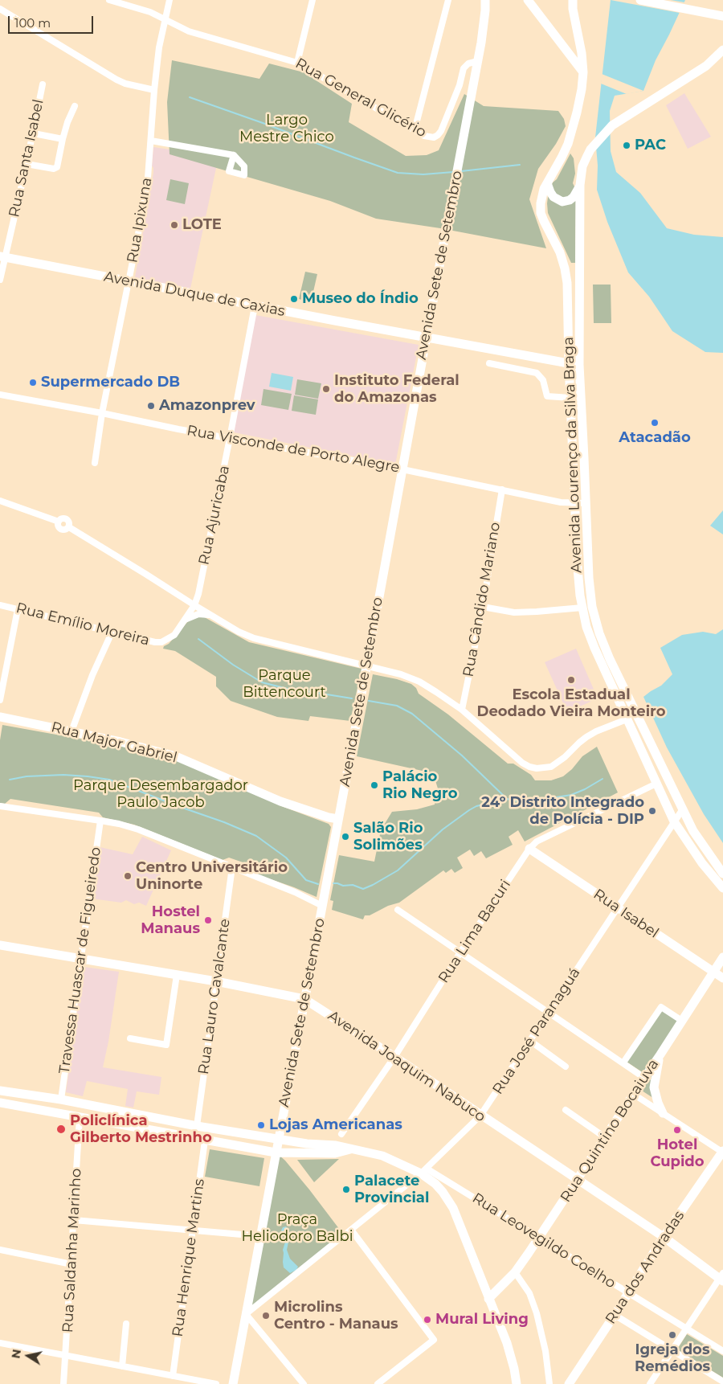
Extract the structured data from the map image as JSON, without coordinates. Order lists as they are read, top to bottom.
{
  "streets": {
    "street": [
      "Rua General Glicério",
      "Rua Santa Isabel",
      "Rua Ipixuna",
      "Avenida Sete de Setembro",
      "Avenida Duque de Caxias",
      "Rua Visconde de Porto Alegre",
      "Avenida Lourenço da Silva Braga",
      "Rua Ajuricaba",
      "Rua Cândido Mariano",
      "Rua Emílio Moreira",
      "Rua Major Gabriel",
      "Rua Isabel",
      "Rua Lima Bacuri",
      "Travessa Huascar de Figueiredo",
      "Rua Lauro Cavalcante",
      "Rua José Paranaguá",
      "Avenida Joaquim Nabuco",
      "Rua Quintino Bocaiuva",
      "Rua Leovegildo Coelho",
      "Rua Saldanha Marinho",
      "Rua Henrique Martins",
      "Rua dos Andradas"
    ]
  },
  "crossings": [
    ["Rua General Glicério", "Rua Ipixuna"],
    ["Rua General Glicério", "Avenida Sete de Setembro"],
    ["Rua Santa Isabel", "Avenida Duque de Caxias"],
    ["Rua Ipixuna", "Avenida Duque de Caxias"],
    ["Rua Ipixuna", "Rua Visconde de Porto Alegre"],
    ["Avenida Sete de Setembro", "Avenida Duque de Caxias"],
    ["Avenida Sete de Setembro", "Rua Visconde de Porto Alegre"],
    ["Avenida Sete de Setembro", "Rua Major Gabriel"],
    ["Avenida Sete de Setembro", "Rua José Paranaguá"],
    ["Avenida Sete de Setembro", "Avenida Joaquim Nabuco"],
    ["Avenida Duque de Caxias", "Avenida Lourenço da Silva Braga"],
    ["Avenida Duque de Caxias", "Rua Ajuricaba"],
    ["Rua Visconde de Porto Alegre", "Avenida Lourenço da Silva Braga"],
    ["Rua Visconde de Porto Alegre", "Rua Ajuricaba"],
    ["Rua Visconde de Porto Alegre", "Rua Cândido Mariano"],
    ["Avenida Lourenço da Silva Braga", "Rua Lima Bacuri"],
    ["Avenida Lourenço da Silva Braga", "Rua José Paranaguá"],
    ["Rua Ajuricaba", "Rua Emílio Moreira"],
    ["Rua Isabel", "Rua Lima Bacuri"],
    ["Rua Isabel", "Rua José Paranaguá"],
    ["Rua Isabel", "Rua Quintino Bocaiuva"],
    ["Rua Lima Bacuri", "Avenida Joaquim Nabuco"],
    ["Travessa Huascar de Figueiredo", "Avenida Joaquim Nabuco"],
    ["Rua Lauro Cavalcante", "Avenida Joaquim Nabuco"],
    ["Rua José Paranaguá", "Avenida Joaquim Nabuco"],
    ["Rua José Paranaguá", "Rua Leovegildo Coelho"],
    ["Avenida Joaquim Nabuco", "Rua Quintino Bocaiuva"],
    ["Avenida Joaquim Nabuco", "Rua dos Andradas"],
    ["Rua Quintino Bocaiuva", "Rua Leovegildo Coelho"],
    ["Rua Leovegildo Coelho", "Rua dos Andradas"]
  ],
  "parks": [
    "Largo Mestre Chico",
    "Parque Bittencourt",
    "Parque Desembargador Paulo Jacob",
    "Praça Heliodoro Balbi"
  ],
  "places": [
    "PAC",
    "LOTE",
    "Museo do Índio",
    "Supermercado DB",
    "Instituto Federal do Amazonas",
    "Amazonprev",
    "Atacadão",
    "Escola Estadual Deodado Vieira Monteiro",
    "Palácio Rio Negro",
    "24º Distrito Integrado de Polícia - DIP",
    "Salão Rio Solimões",
    "Centro Universitário Uninorte",
    "Hostel Manaus",
    "Lojas Americanas",
    "Policlínica Gilberto Mestrinho",
    "Hotel Cupido",
    "Palacete Provincial",
    "Microlins Centro - Manaus",
    "Mural Living",
    "Igreja dos Remédios"
  ],
  "scale_bar": "100 m",
  "north": "left"
}
